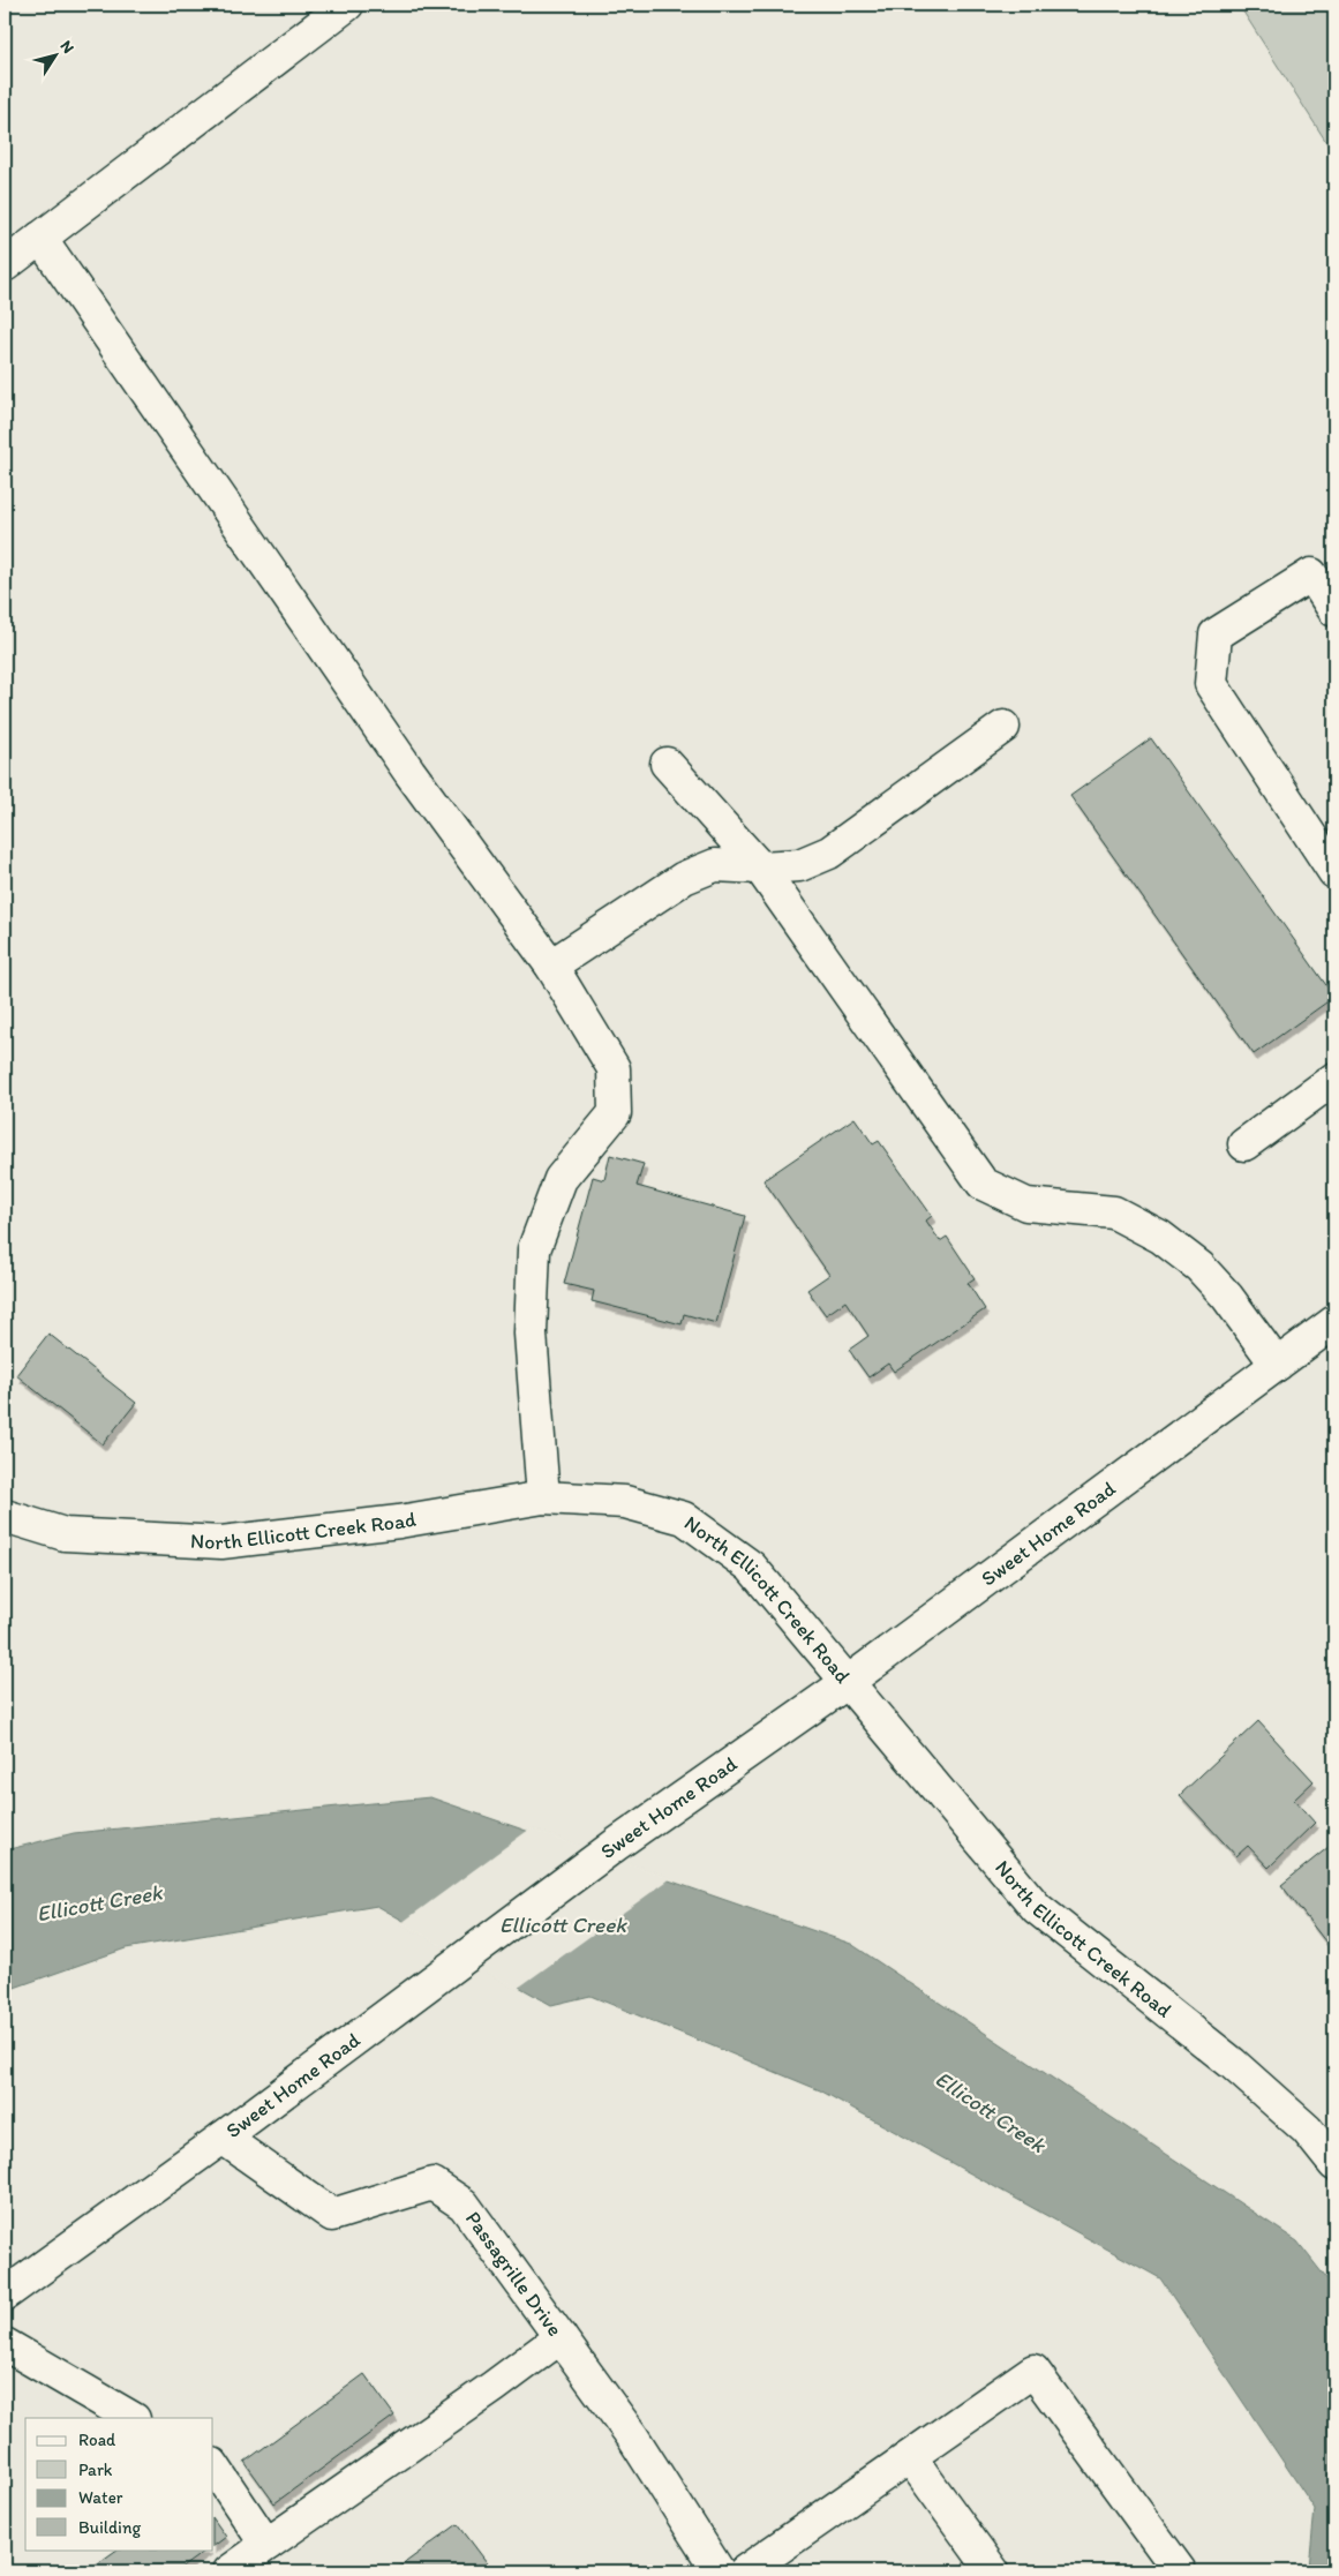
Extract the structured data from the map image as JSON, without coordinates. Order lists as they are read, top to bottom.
{
  "streets": {
    "street": ["North Ellicott Creek Road", "Sweet Home Road", "Passagrille Drive"]
  },
  "crossings": [
    ["North Ellicott Creek Road", "Sweet Home Road"],
    ["Sweet Home Road", "Passagrille Drive"]
  ],
  "water": ["Ellicott Creek"],
  "legend": [
    "Road",
    "Park",
    "Water",
    "Building"
  ],
  "north": "top right"
}
